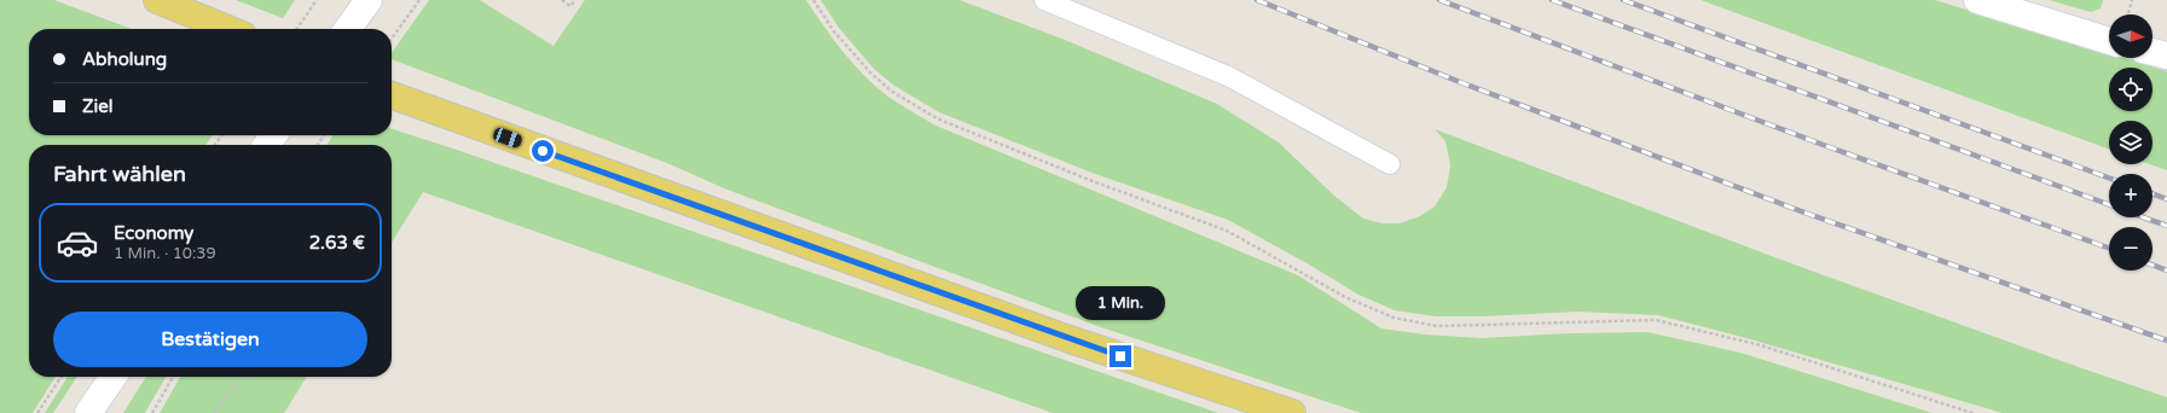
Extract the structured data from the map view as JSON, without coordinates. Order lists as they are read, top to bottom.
{
  "north": "right",
  "page": {
    "map_buttons": ["+", "−"],
    "banner": ["Abholung", "Ziel"],
    "heading": "Fahrt wählen",
    "list": [
      {
        "name": "Economy",
        "note": "1 Min. · 10:39",
        "value": "2.63 €"
      }
    ],
    "bubble": "1 Min.",
    "buttons": "Bestätigen"
  }
}
